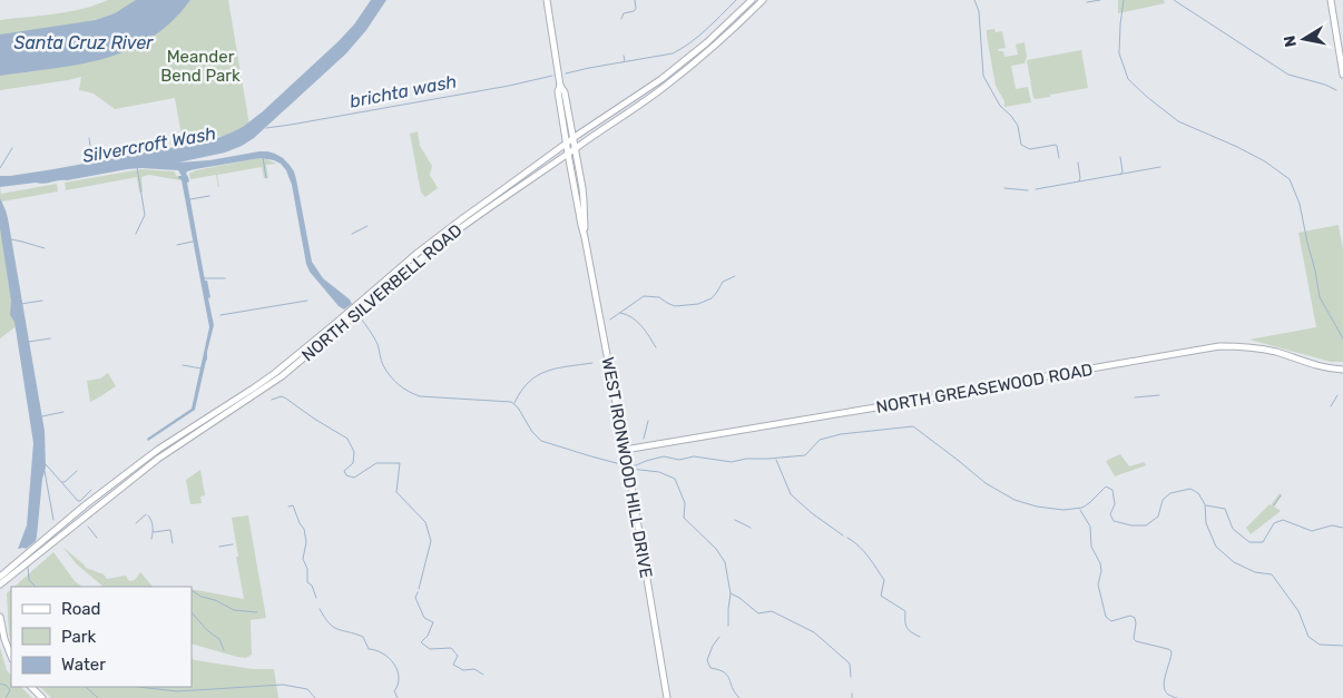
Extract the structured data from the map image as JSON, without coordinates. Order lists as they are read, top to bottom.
{
  "streets": {
    "main road": ["NORTH SILVERBELL ROAD", "NORTH GREASEWOOD ROAD", "WEST IRONWOOD HILL DRIVE"]
  },
  "crossings": [
    ["NORTH SILVERBELL ROAD", "WEST IRONWOOD HILL DRIVE"],
    ["NORTH GREASEWOOD ROAD", "WEST IRONWOOD HILL DRIVE"]
  ],
  "water": ["Santa Cruz River", "brichta wash", "Silvercroft Wash"],
  "parks": ["Meander Bend Park"],
  "legend": ["Road", "Park", "Water"],
  "north": "left"
}
